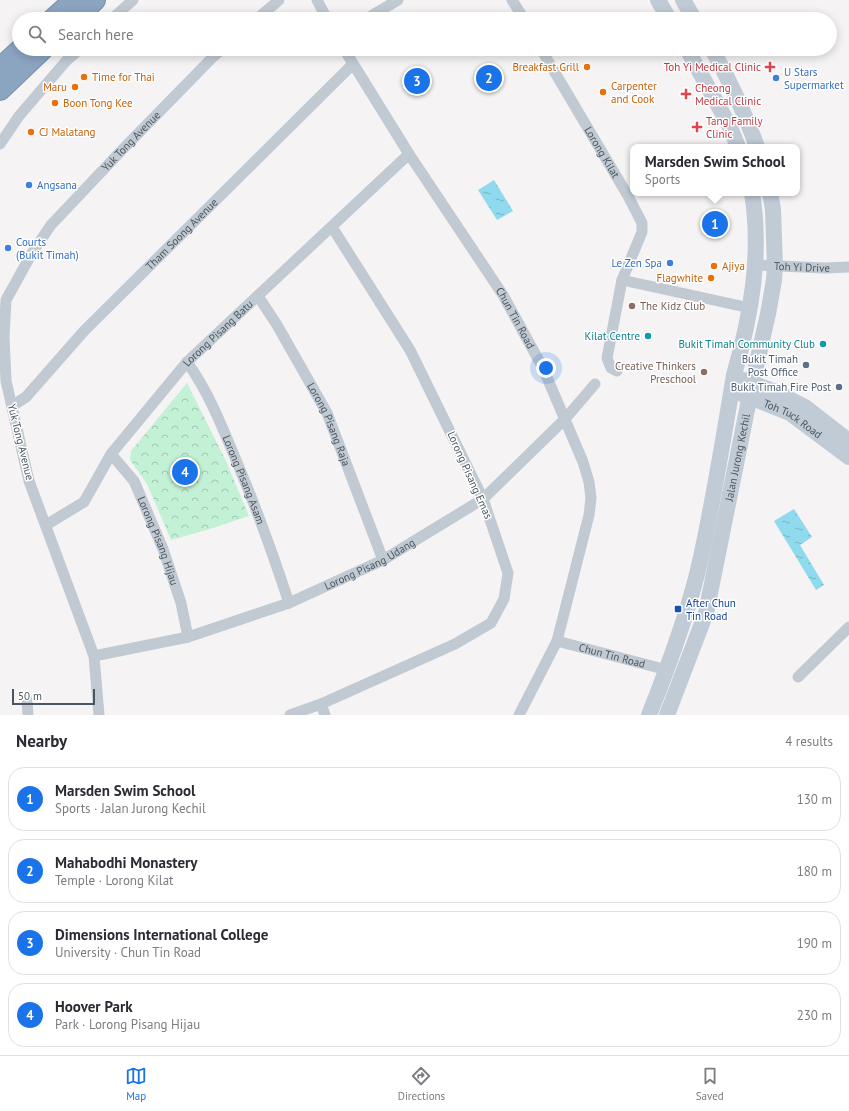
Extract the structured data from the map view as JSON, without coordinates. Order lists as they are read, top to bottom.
{
  "streets": {
    "main road": ["Toh Tuck Road", "Jalan Jurong Kechil"],
    "street": [
      "Yuk Tong Avenue",
      "Lorong Kilat",
      "Tham Soong Avenue",
      "Toh Yi Drive",
      "Chun Tin Road",
      "Lorong Pisang Batu",
      "Lorong Pisang Raja",
      "Lorong Pisang Emas",
      "Lorong Pisang Asam",
      "Lorong Pisang Hijau",
      "Lorong Pisang Udang"
    ]
  },
  "crossings": [
    ["Yuk Tong Avenue", "Tham Soong Avenue"],
    ["Yuk Tong Avenue", "Lorong Pisang Batu"],
    ["Yuk Tong Avenue", "Lorong Pisang Udang"],
    ["Tham Soong Avenue", "Chun Tin Road"],
    ["Toh Yi Drive", "Jalan Jurong Kechil"],
    ["Chun Tin Road", "Lorong Pisang Batu"],
    ["Chun Tin Road", "Jalan Jurong Kechil"],
    ["Chun Tin Road", "Lorong Pisang Udang"],
    ["Lorong Pisang Batu", "Lorong Pisang Raja"],
    ["Lorong Pisang Batu", "Lorong Pisang Emas"],
    ["Lorong Pisang Batu", "Lorong Pisang Asam"],
    ["Lorong Pisang Batu", "Lorong Pisang Hijau"],
    ["Toh Tuck Road", "Jalan Jurong Kechil"],
    ["Lorong Pisang Raja", "Lorong Pisang Udang"],
    ["Lorong Pisang Emas", "Lorong Pisang Udang"],
    ["Lorong Pisang Asam", "Lorong Pisang Udang"],
    ["Lorong Pisang Hijau", "Lorong Pisang Udang"]
  ],
  "places": {
    "other": [
      "Breakfast Grill",
      "Time for Thai",
      "U Stars Supermarket",
      "Maru",
      "Carpenter and Cook",
      "Boon Tong Kee",
      "CJ Malatang",
      "Angsana",
      "Courts (Bukit Timah)",
      "Le Zen Spa",
      "Ajiya",
      "Flagwhite",
      "The Kidz Club",
      "Kilat Centre",
      "Bukit Timah Community Club",
      "Bukit Timah Post Office",
      "Creative Thinkers Preschool",
      "Bukit Timah Fire Post"
    ],
    "health": ["Toh Yi Medical Clinic", "Cheong Medical Clinic", "Tang Family Clinic"],
    "transit": ["After Chun Tin Road"]
  },
  "scale_bar": "50 m",
  "page": {
    "search": "Search here",
    "pins": [
      "2",
      "3",
      "1",
      "4"
    ],
    "popup": ["Marsden Swim School", "Sports"],
    "scale": "50 m",
    "heading": ["Nearby", "4 results"],
    "list": [
      {
        "mark": "1",
        "name": "Marsden Swim School",
        "note": "Sports · Jalan Jurong Kechil",
        "value": "130 m"
      },
      {
        "mark": "2",
        "name": "Mahabodhi Monastery",
        "note": "Temple · Lorong Kilat",
        "value": "180 m"
      },
      {
        "mark": "3",
        "name": "Dimensions International College",
        "note": "University · Chun Tin Road",
        "value": "190 m"
      },
      {
        "mark": "4",
        "name": "Hoover Park",
        "note": "Park · Lorong Pisang Hijau",
        "value": "230 m"
      }
    ],
    "nav": ["Map", "Directions", "Saved"]
  }
}
